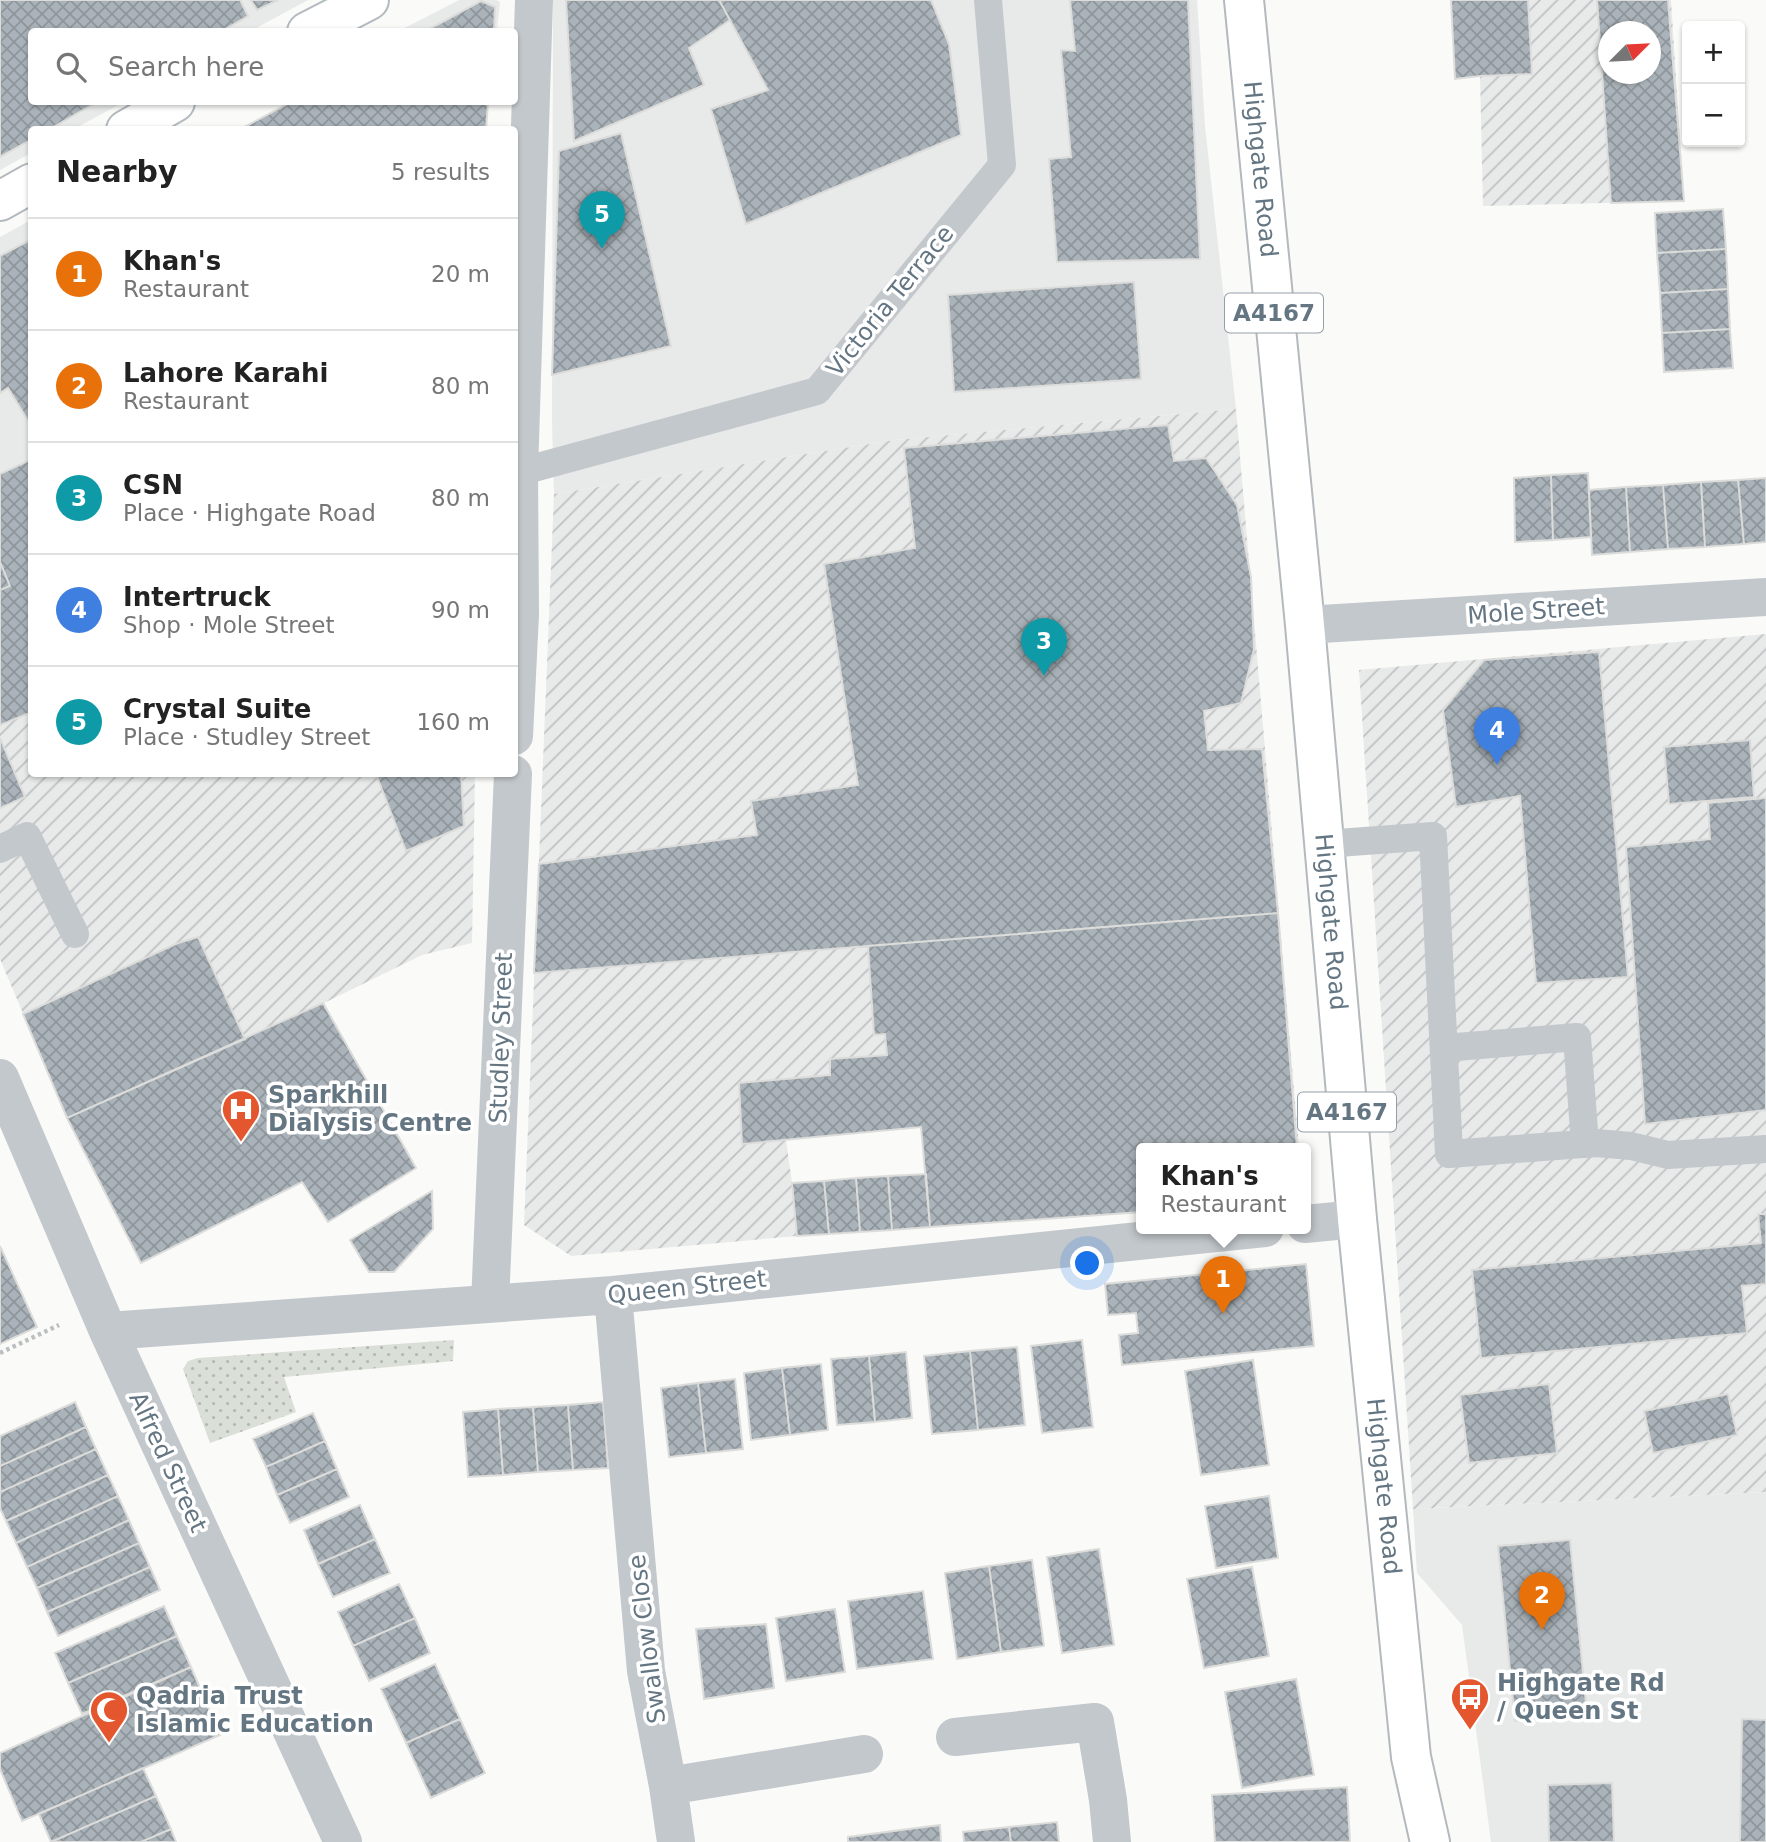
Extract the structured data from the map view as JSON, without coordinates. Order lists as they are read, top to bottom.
{
  "streets": {
    "main road": ["Highgate Road", "A4167"],
    "street": [
      "Mole Street",
      "Studley Street",
      "Queen Street",
      "Alfred Street",
      "Swallow Close"
    ],
    "lane": ["Victoria Terrace"]
  },
  "crossings": [
    ["Highgate Road", "Mole Street"],
    ["Studley Street", "Queen Street"],
    ["Queen Street", "Alfred Street"],
    ["Queen Street", "Swallow Close"]
  ],
  "places": {
    "hospital": ["Sparkhill Dialysis Centre"],
    "bus stop": ["Highgate Rd / Queen St"],
    "mosque": ["Qadria Trust Islamic Education"]
  },
  "north": "top right",
  "page": {
    "map_buttons": ["+", "−"],
    "search": "Search here",
    "heading": ["Nearby", "5 results"],
    "pins": [
      "5",
      "3",
      "4",
      "1",
      "2"
    ],
    "list": [
      {
        "mark": "1",
        "name": "Khan's",
        "note": "Restaurant",
        "value": "20 m"
      },
      {
        "mark": "2",
        "name": "Lahore Karahi",
        "note": "Restaurant",
        "value": "80 m"
      },
      {
        "mark": "3",
        "name": "CSN",
        "note": "Place · Highgate Road",
        "value": "80 m"
      },
      {
        "mark": "4",
        "name": "Intertruck",
        "note": "Shop · Mole Street",
        "value": "90 m"
      },
      {
        "mark": "5",
        "name": "Crystal Suite",
        "note": "Place · Studley Street",
        "value": "160 m"
      }
    ],
    "popup": ["Khan's", "Restaurant"]
  }
}
